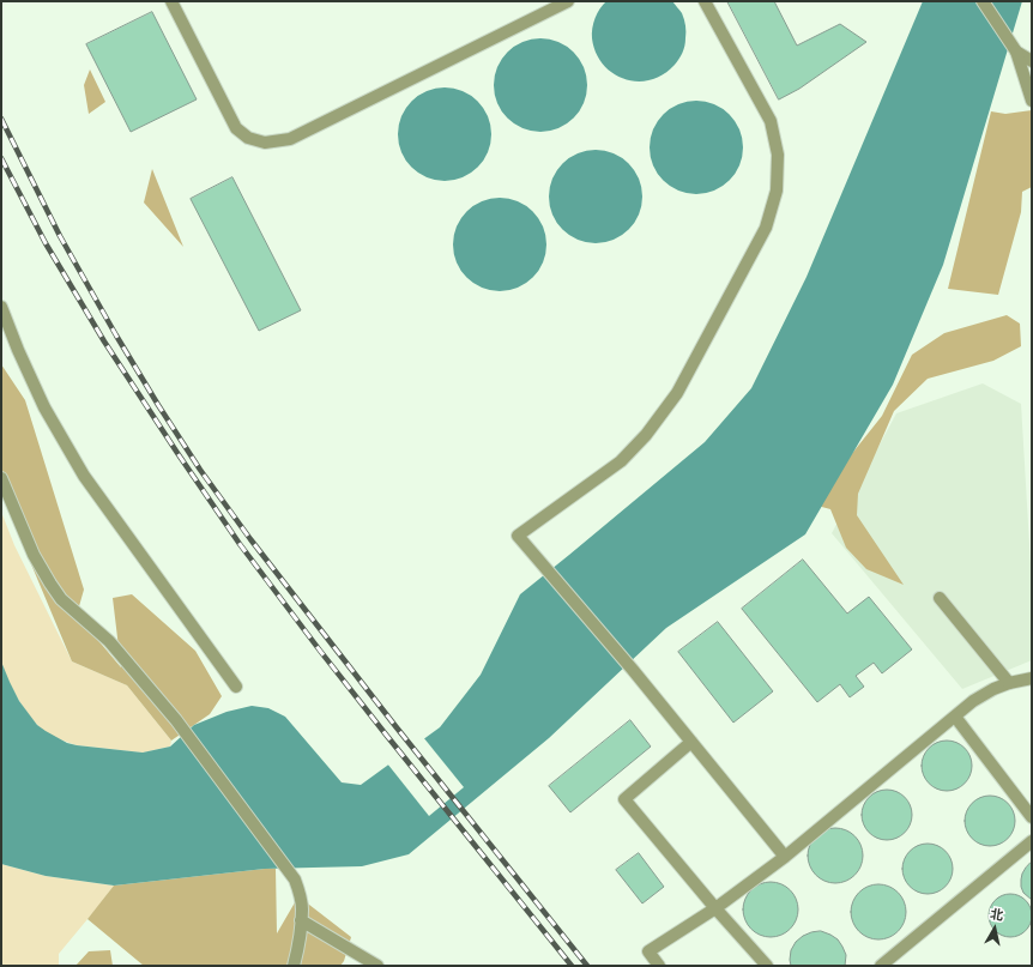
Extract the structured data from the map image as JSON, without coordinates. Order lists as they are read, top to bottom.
{
  "north": "top"
}
